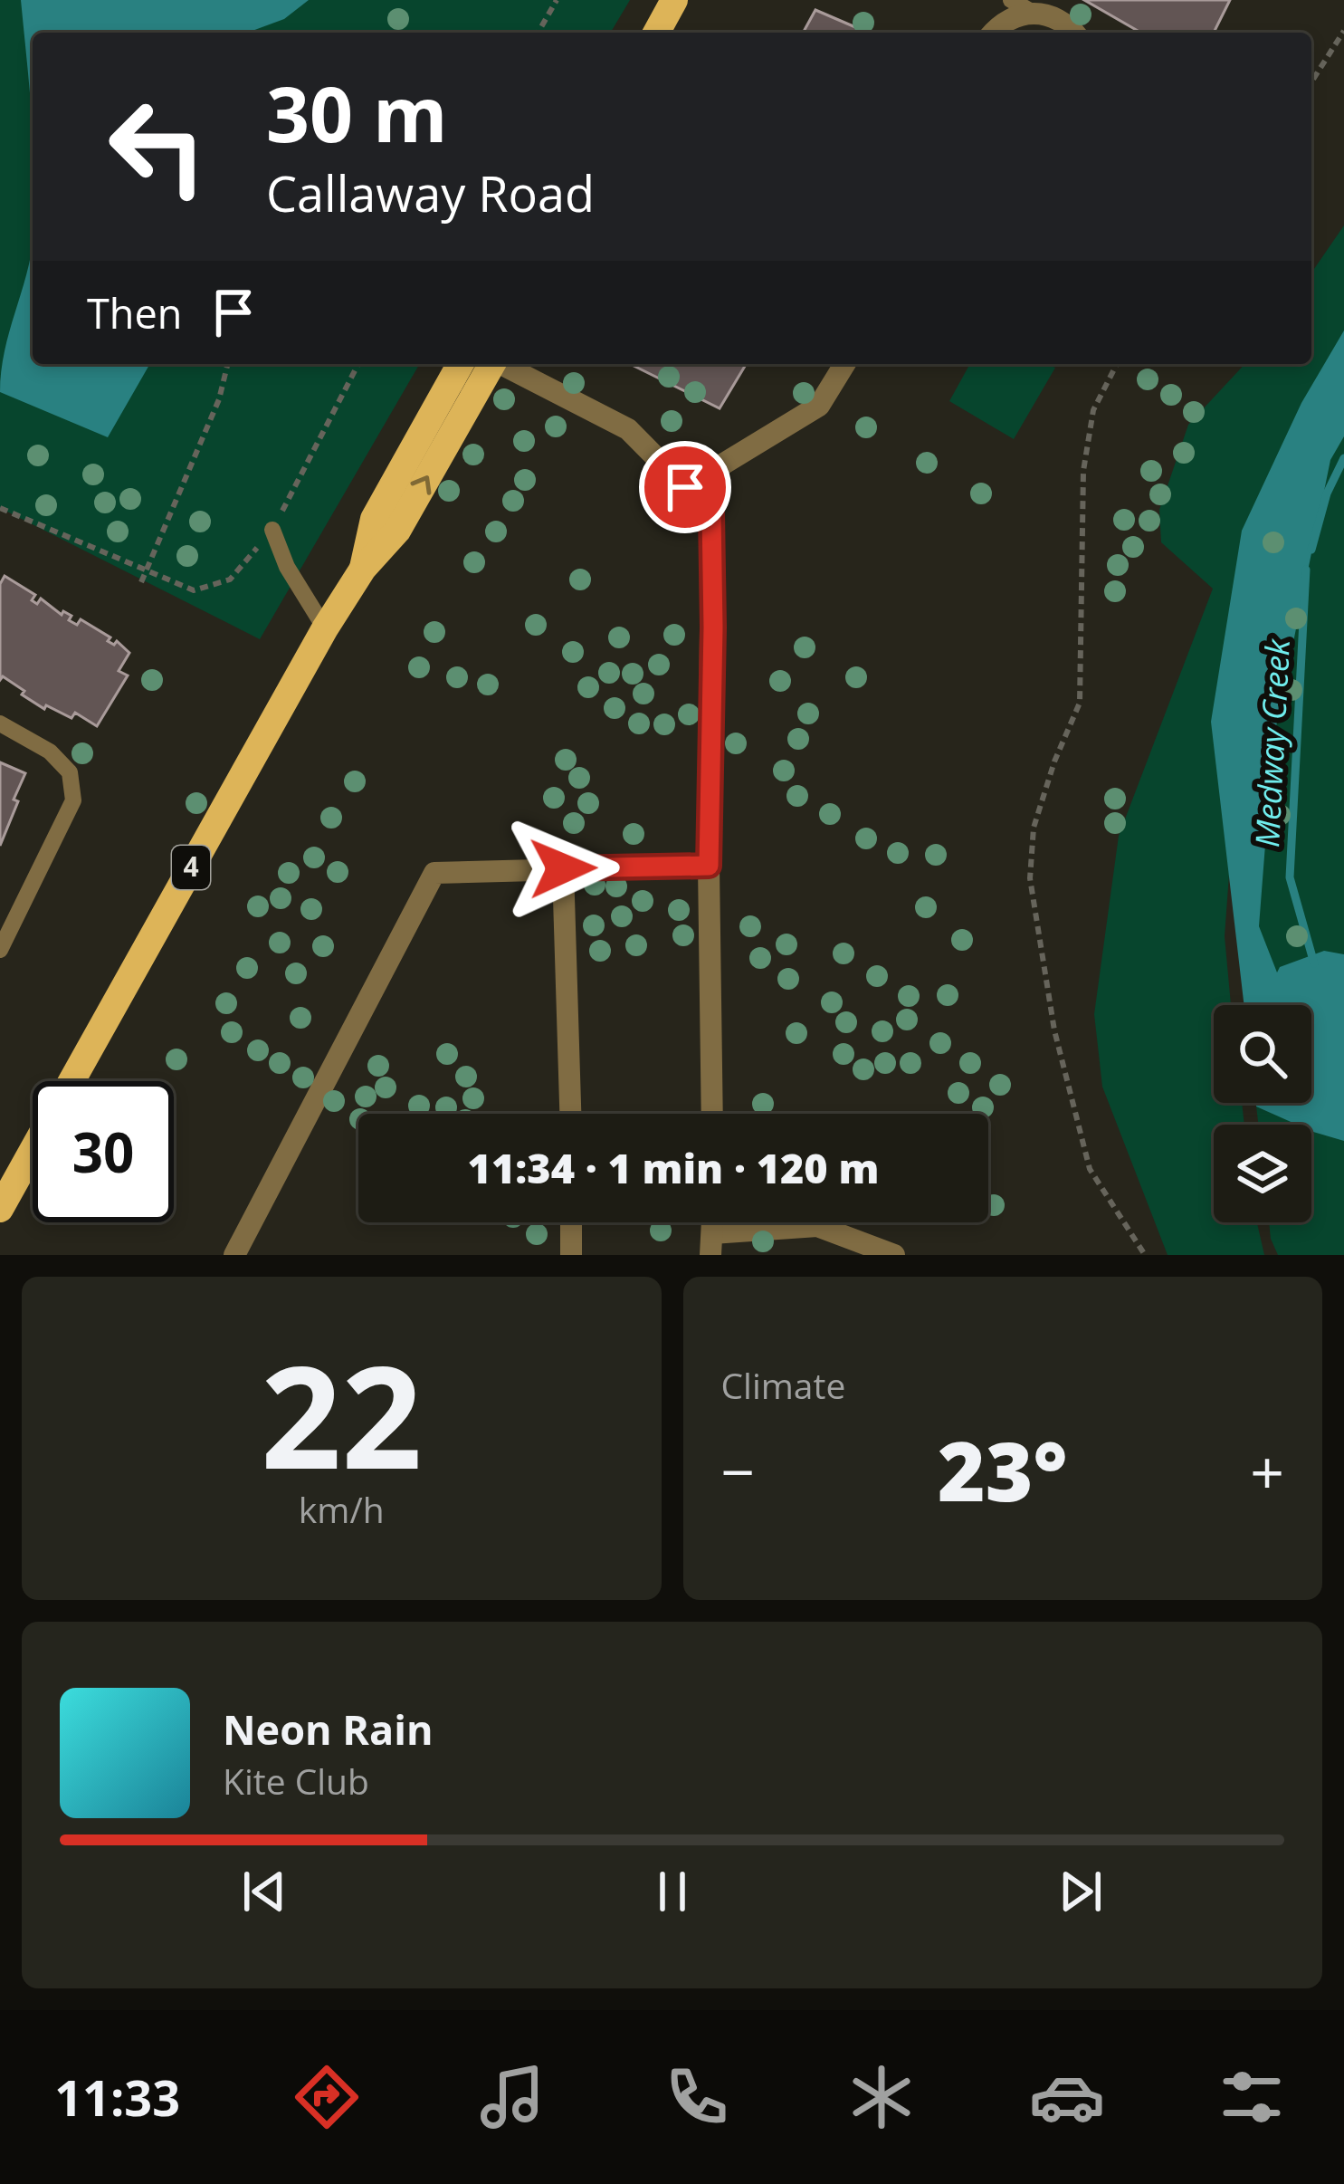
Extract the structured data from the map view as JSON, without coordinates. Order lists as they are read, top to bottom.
{
  "streets": {
    "main road": ["4"]
  },
  "water": ["Medway Creek"],
  "page": {
    "turn": ["30 m", "Callaway Road"],
    "then": "Then",
    "limit": "30",
    "trip": "11:34 · 1 min · 120 m",
    "tile": [
      ["22", "km/h"],
      "Climate"
    ],
    "heat": ["−", "23°", "+"],
    "song": ["Neon Rain", "Kite Club"],
    "tabs": "11:33"
  }
}
